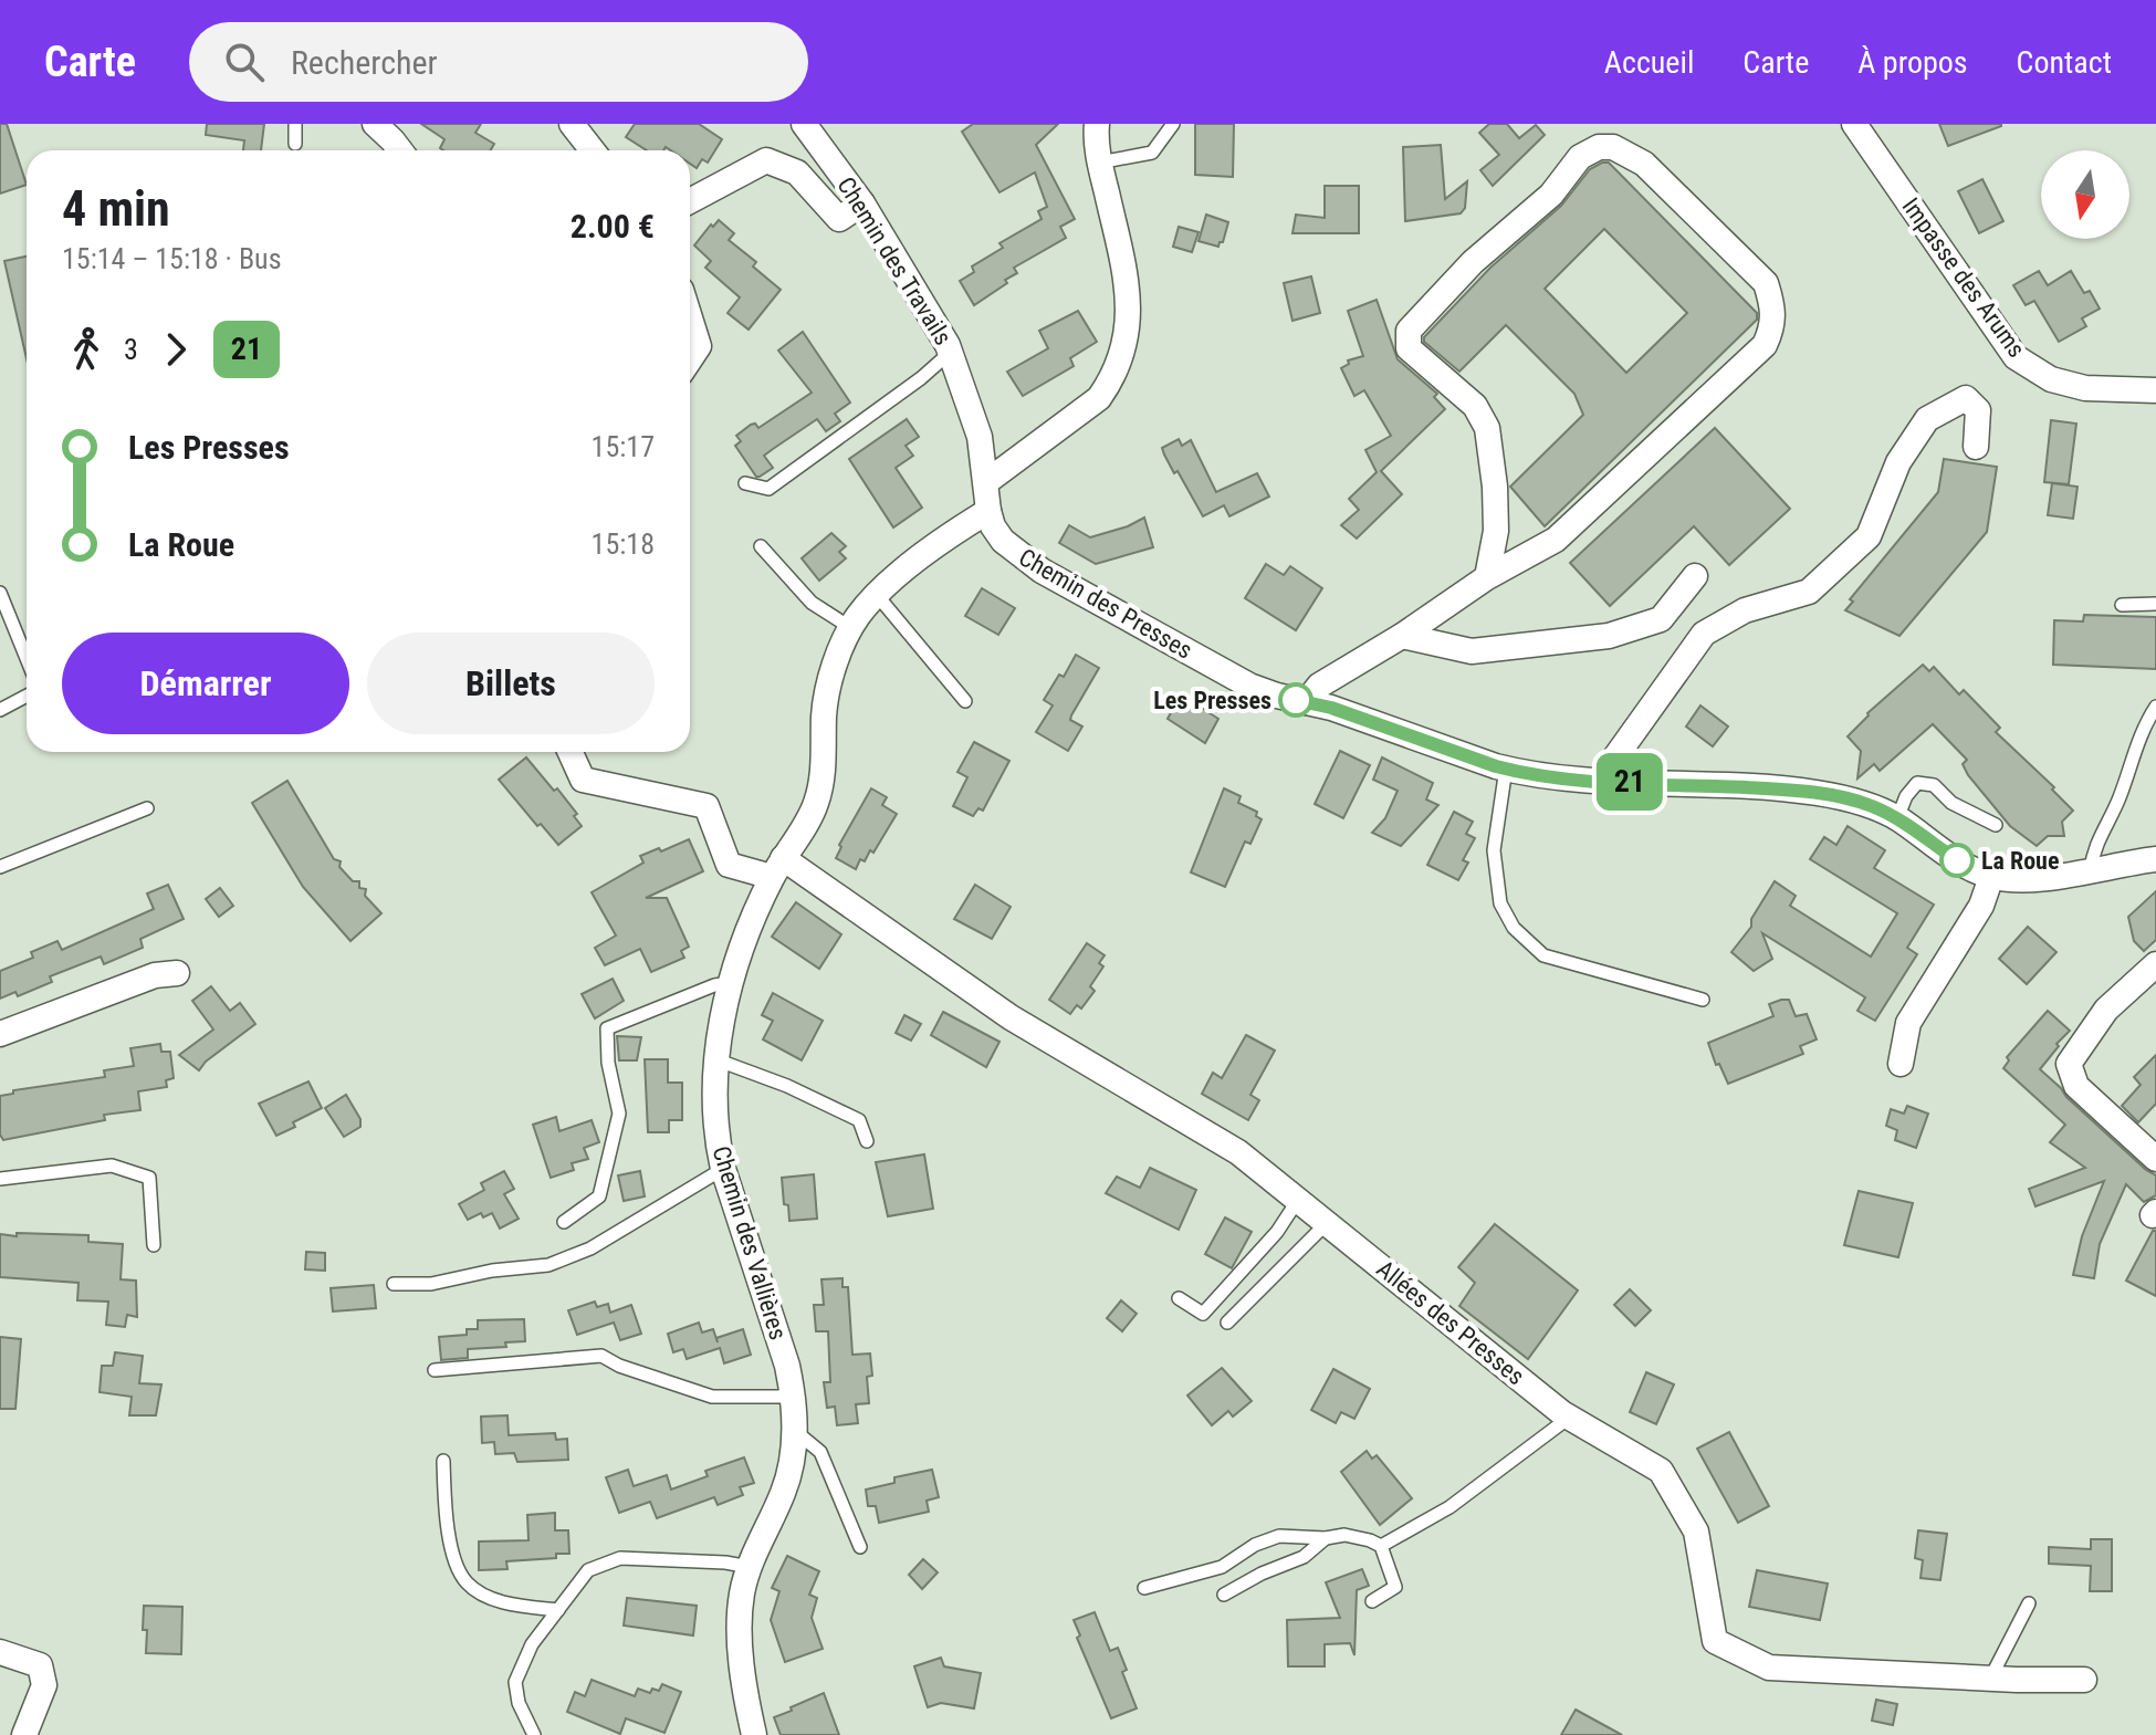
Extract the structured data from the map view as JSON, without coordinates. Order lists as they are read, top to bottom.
{
  "streets": {
    "street": [
      "Chemin des Travails",
      "Impasse des Arums",
      "Chemin des Presses",
      "Chemin des Vallières",
      "Allées des Presses"
    ]
  },
  "crossings": [
    ["Chemin des Travails", "Chemin des Presses"],
    ["Chemin des Travails", "Chemin des Vallières"],
    ["Chemin des Presses", "Chemin des Vallières"],
    ["Chemin des Vallières", "Allées des Presses"]
  ],
  "places": ["Les Presses", "La Roue"],
  "lines": ["bus line 21"],
  "north": "bottom",
  "page": {
    "header": "Carte",
    "search": "Rechercher",
    "nav": [
      "Accueil",
      "Carte",
      "À propos",
      "Contact"
    ],
    "on_map": "21",
    "heading": ["4 min", "15:14 – 15:18 · Bus", "2.00 €"],
    "legs": ["3", "21"],
    "list": [
      {
        "name": "Les Presses",
        "value": "15:17"
      },
      {
        "name": "La Roue",
        "value": "15:18"
      }
    ],
    "buttons": ["Démarrer", "Billets"]
  }
}
